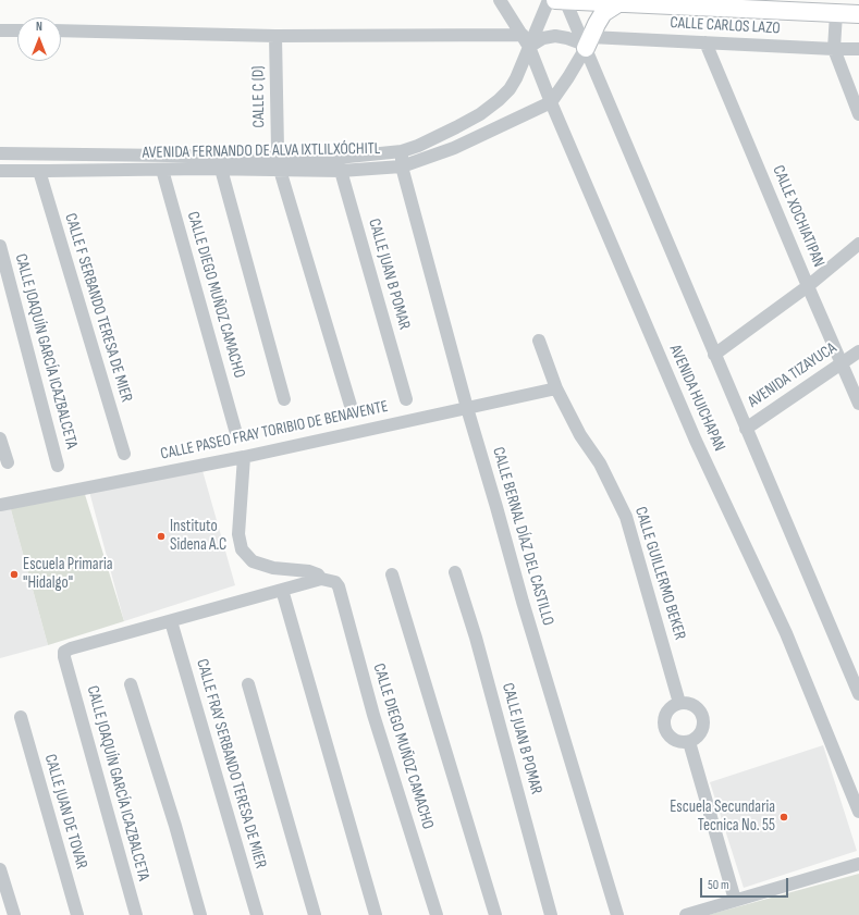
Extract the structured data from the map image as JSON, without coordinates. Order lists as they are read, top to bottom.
{
  "streets": {
    "street": [
      "CALLE CARLOS LAZO",
      "CALLE C (D)",
      "AVENIDA FERNANDO DE ALVA IXTLILXÓCHITL",
      "CALLE XOCHIATIPAN",
      "CALLE JUAN B POMAR",
      "CALLE DIEGO MUÑOZ CAMACHO",
      "CALLE F SERBANDO TERESA DE MIER",
      "CALLE JOAQUÍN GARCÍA ICAZBALCETA",
      "AVENIDA TIZAYUCA",
      "AVENIDA HUICHAPAN",
      "CALLE PASEO FRAY TORIBIO DE BENAVENTE",
      "CALLE BERNAL DÍAZ DEL CASTILLO",
      "CALLE GUILLERMO BEKER",
      "CALLE FRAY SERBANDO TERESA DE MIER",
      "CALLE JUAN DE TOVAR"
    ]
  },
  "crossings": [
    ["CALLE CARLOS LAZO", "AVENIDA FERNANDO DE ALVA IXTLILXÓCHITL"],
    ["CALLE CARLOS LAZO", "CALLE XOCHIATIPAN"],
    ["CALLE CARLOS LAZO", "AVENIDA HUICHAPAN"],
    ["CALLE C (D)", "AVENIDA FERNANDO DE ALVA IXTLILXÓCHITL"],
    ["AVENIDA FERNANDO DE ALVA IXTLILXÓCHITL", "CALLE JUAN B POMAR"],
    ["AVENIDA FERNANDO DE ALVA IXTLILXÓCHITL", "CALLE DIEGO MUÑOZ CAMACHO"],
    ["AVENIDA FERNANDO DE ALVA IXTLILXÓCHITL", "CALLE F SERBANDO TERESA DE MIER"],
    ["AVENIDA FERNANDO DE ALVA IXTLILXÓCHITL", "AVENIDA HUICHAPAN"],
    ["AVENIDA FERNANDO DE ALVA IXTLILXÓCHITL", "CALLE BERNAL DÍAZ DEL CASTILLO"],
    ["CALLE XOCHIATIPAN", "AVENIDA TIZAYUCA"],
    ["CALLE JOAQUÍN GARCÍA ICAZBALCETA", "CALLE FRAY SERBANDO TERESA DE MIER"],
    ["AVENIDA TIZAYUCA", "AVENIDA HUICHAPAN"],
    ["CALLE PASEO FRAY TORIBIO DE BENAVENTE", "CALLE BERNAL DÍAZ DEL CASTILLO"],
    ["CALLE PASEO FRAY TORIBIO DE BENAVENTE", "CALLE GUILLERMO BEKER"]
  ],
  "places": ["Instituto Sidena A.C", "Escuela Primaria \"Hidalgo\"", "Escuela Secundaria Tecnica No. 55"],
  "scale_bar": "50 m",
  "north": "top"
}
